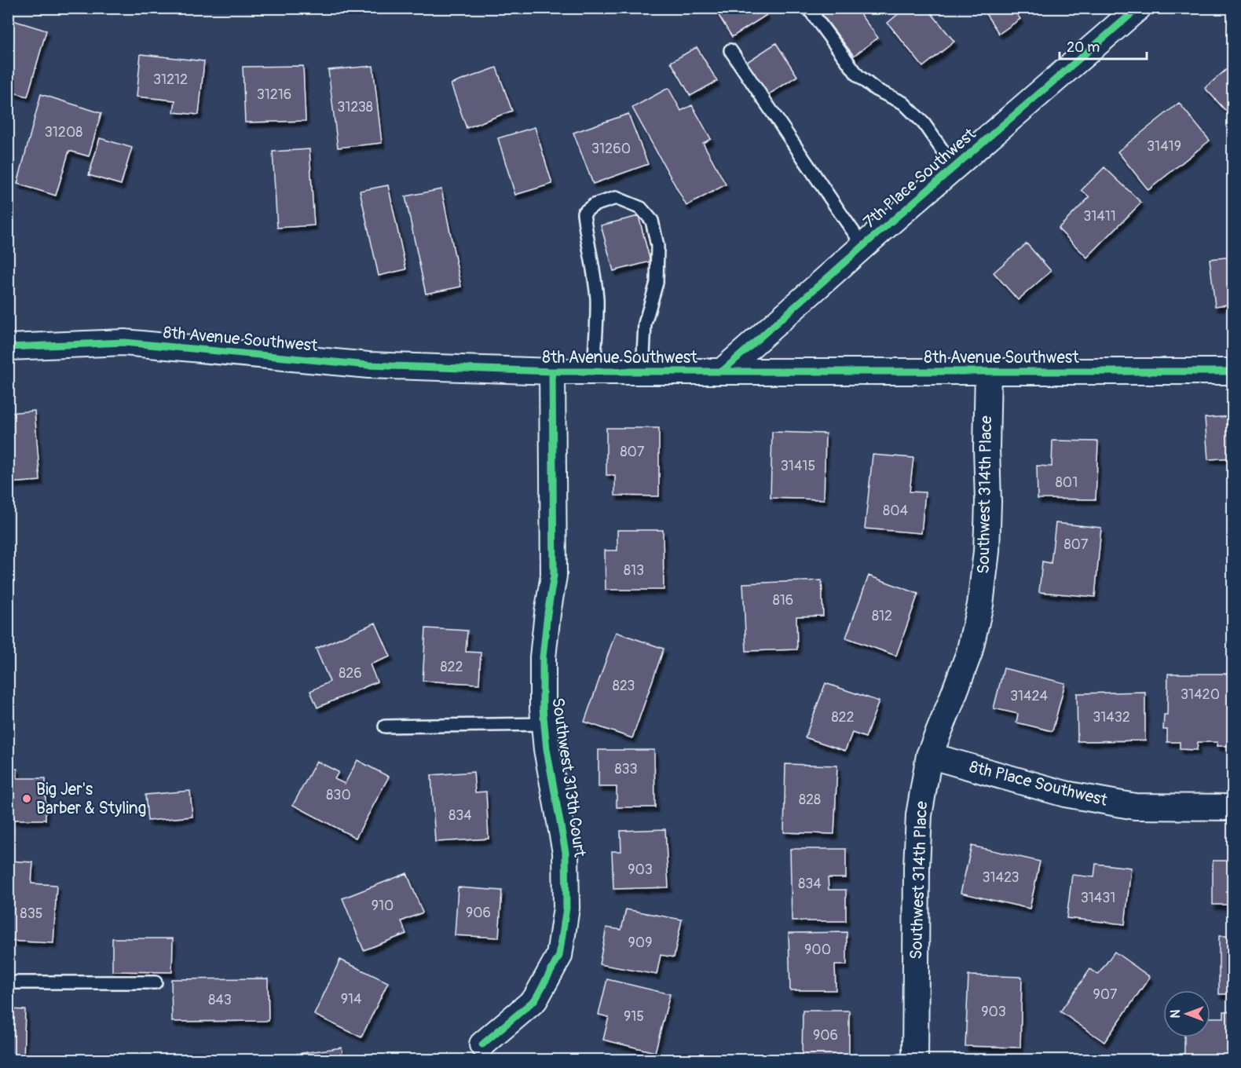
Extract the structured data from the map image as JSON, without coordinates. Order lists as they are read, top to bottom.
{
  "streets": {
    "street": [
      "7th Place Southwest",
      "8th Avenue Southwest",
      "Southwest 314th Place",
      "Southwest 313th Court",
      "8th Place Southwest"
    ]
  },
  "crossings": [
    ["7th Place Southwest", "8th Avenue Southwest"],
    ["8th Avenue Southwest", "Southwest 314th Place"],
    ["8th Avenue Southwest", "Southwest 313th Court"],
    ["Southwest 314th Place", "8th Place Southwest"]
  ],
  "places": ["Big Jer's Barber & Styling"],
  "house_numbers": [
    "31212",
    "31216",
    "31238",
    "31208",
    "31419",
    "31260",
    "31411",
    "807",
    "31415",
    "801",
    "804",
    "807",
    "813",
    "816",
    "812",
    "822",
    "826",
    "823",
    "31420",
    "31424",
    "822",
    "31432",
    "833",
    "830",
    "828",
    "834",
    "903",
    "31423",
    "834",
    "31431",
    "910",
    "906",
    "835",
    "909",
    "900",
    "907",
    "914",
    "843",
    "903",
    "915",
    "906"
  ],
  "scale_bar": "20 m",
  "north": "left"
}
